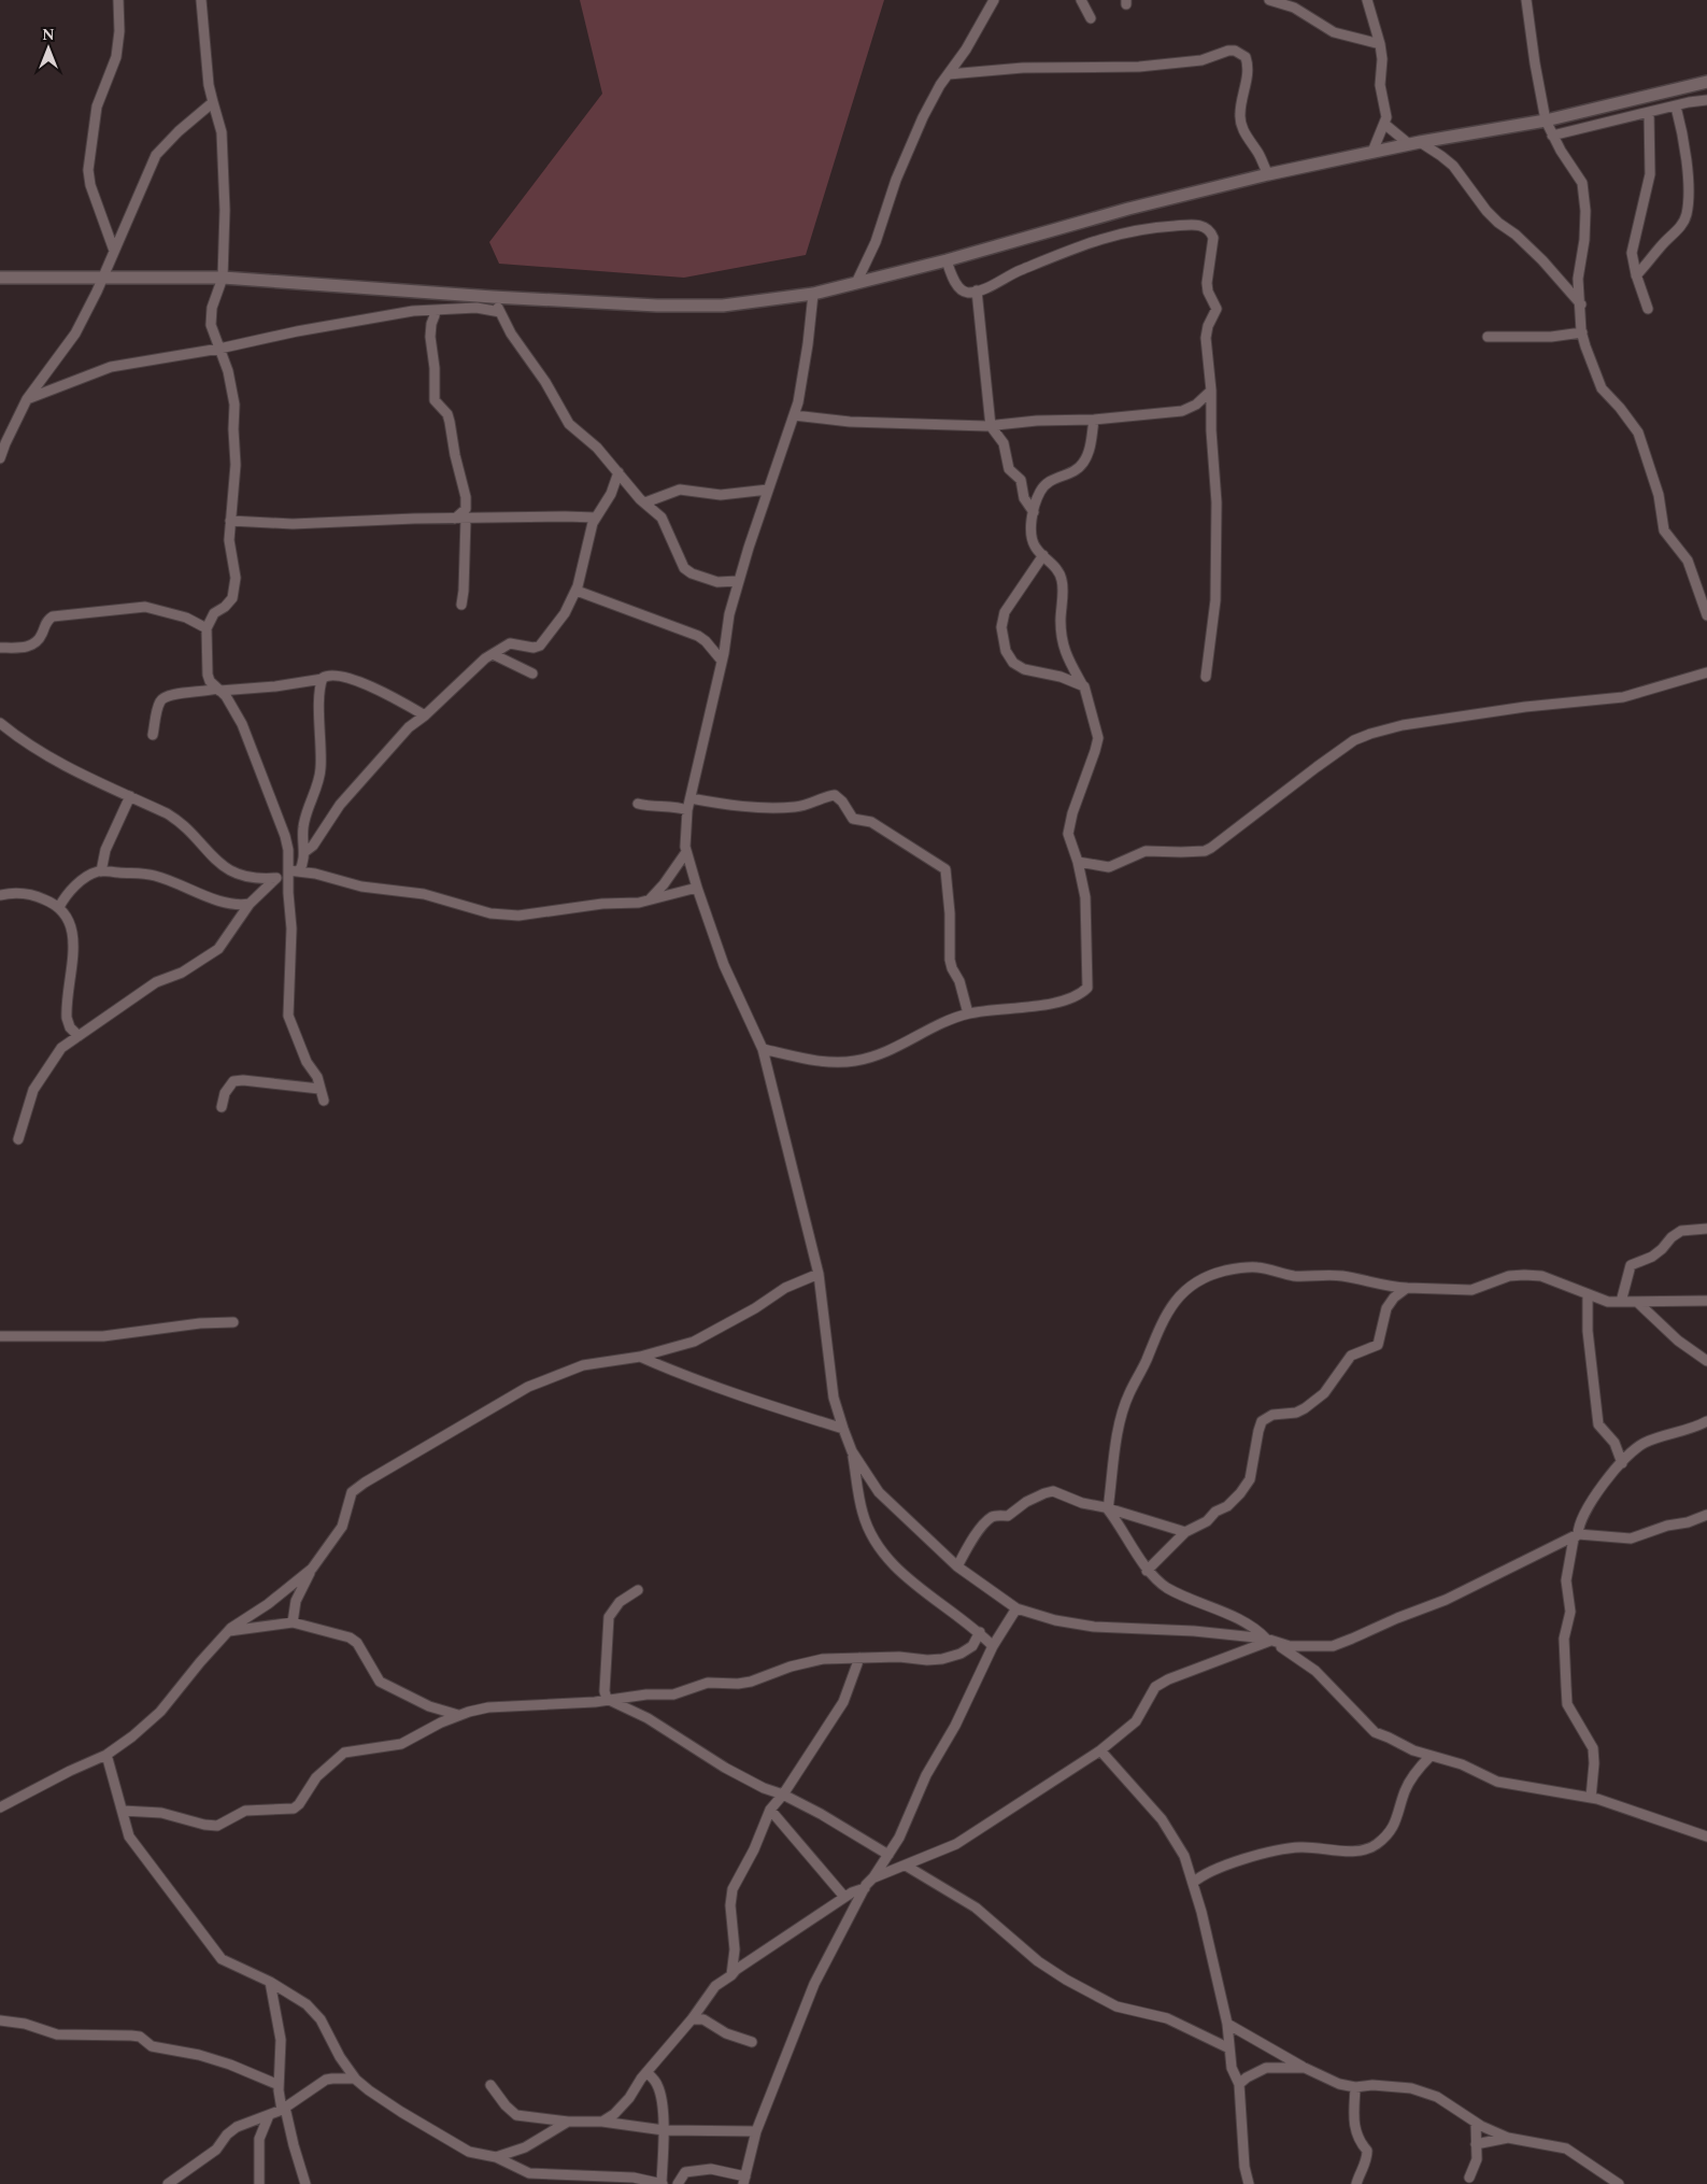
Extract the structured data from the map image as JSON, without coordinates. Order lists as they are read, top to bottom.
{
  "north": "top"
}
